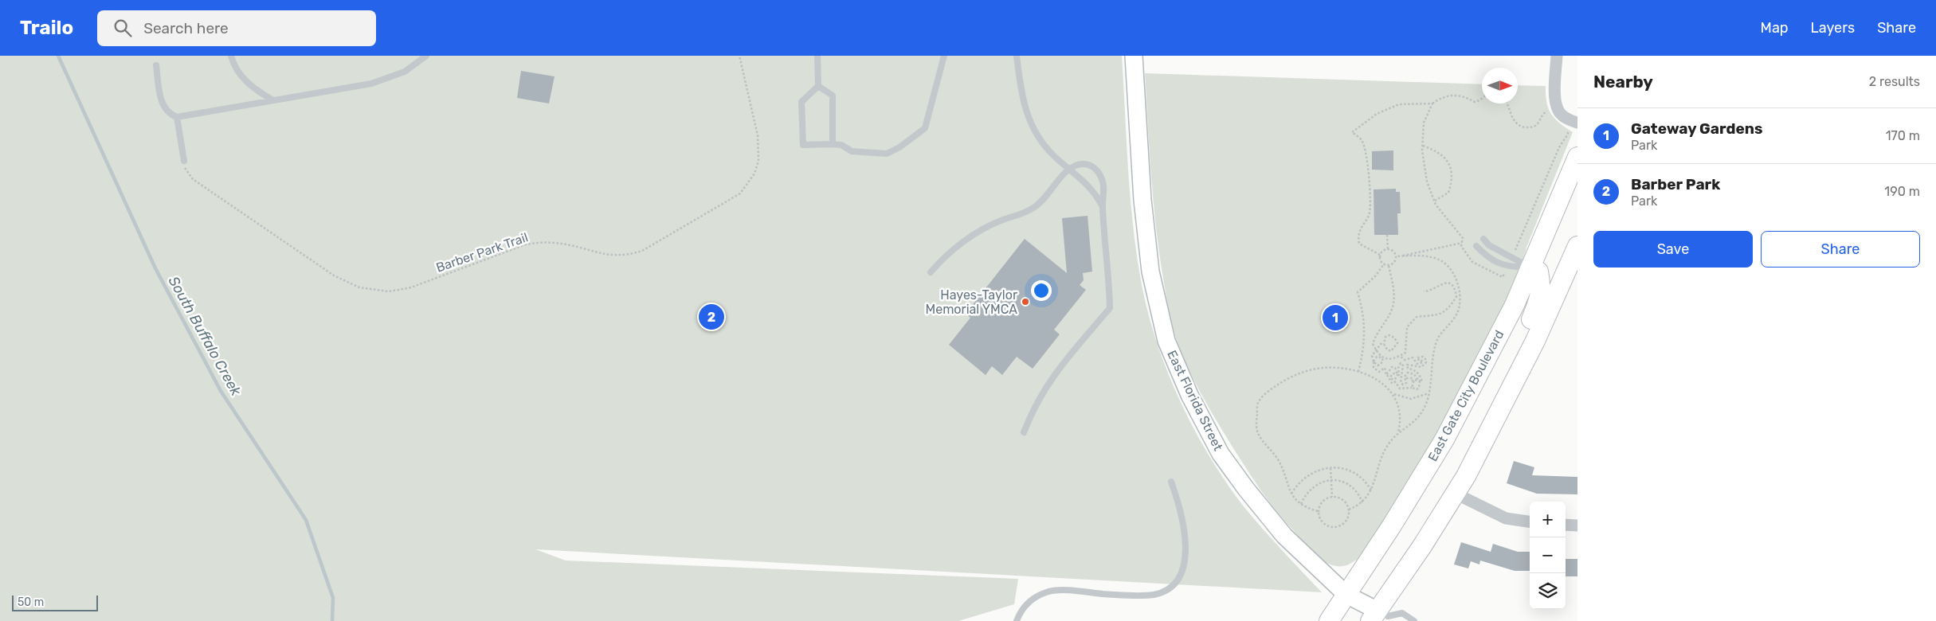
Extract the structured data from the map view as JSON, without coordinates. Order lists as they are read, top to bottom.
{
  "streets": {
    "main road": ["East Gate City Boulevard", "East Florida Street"],
    "path": ["Barber Park Trail"]
  },
  "crossings": [
    ["East Gate City Boulevard", "East Florida Street"]
  ],
  "water": ["South Buffalo Creek"],
  "places": ["Hayes-Taylor Memorial YMCA"],
  "scale_bar": "50 m",
  "north": "right",
  "page": {
    "header": "Trailo",
    "search": "Search here",
    "nav": ["Map", "Layers", "Share"],
    "heading": ["Nearby", "2 results"],
    "list": [
      {
        "mark": "1",
        "name": "Gateway Gardens",
        "note": "Park",
        "value": "170 m"
      },
      {
        "mark": "2",
        "name": "Barber Park",
        "note": "Park",
        "value": "190 m"
      }
    ],
    "buttons": ["Save", "Share"],
    "pins": ["2", "1"],
    "map_buttons": ["+", "−"],
    "scale": "50 m"
  }
}
